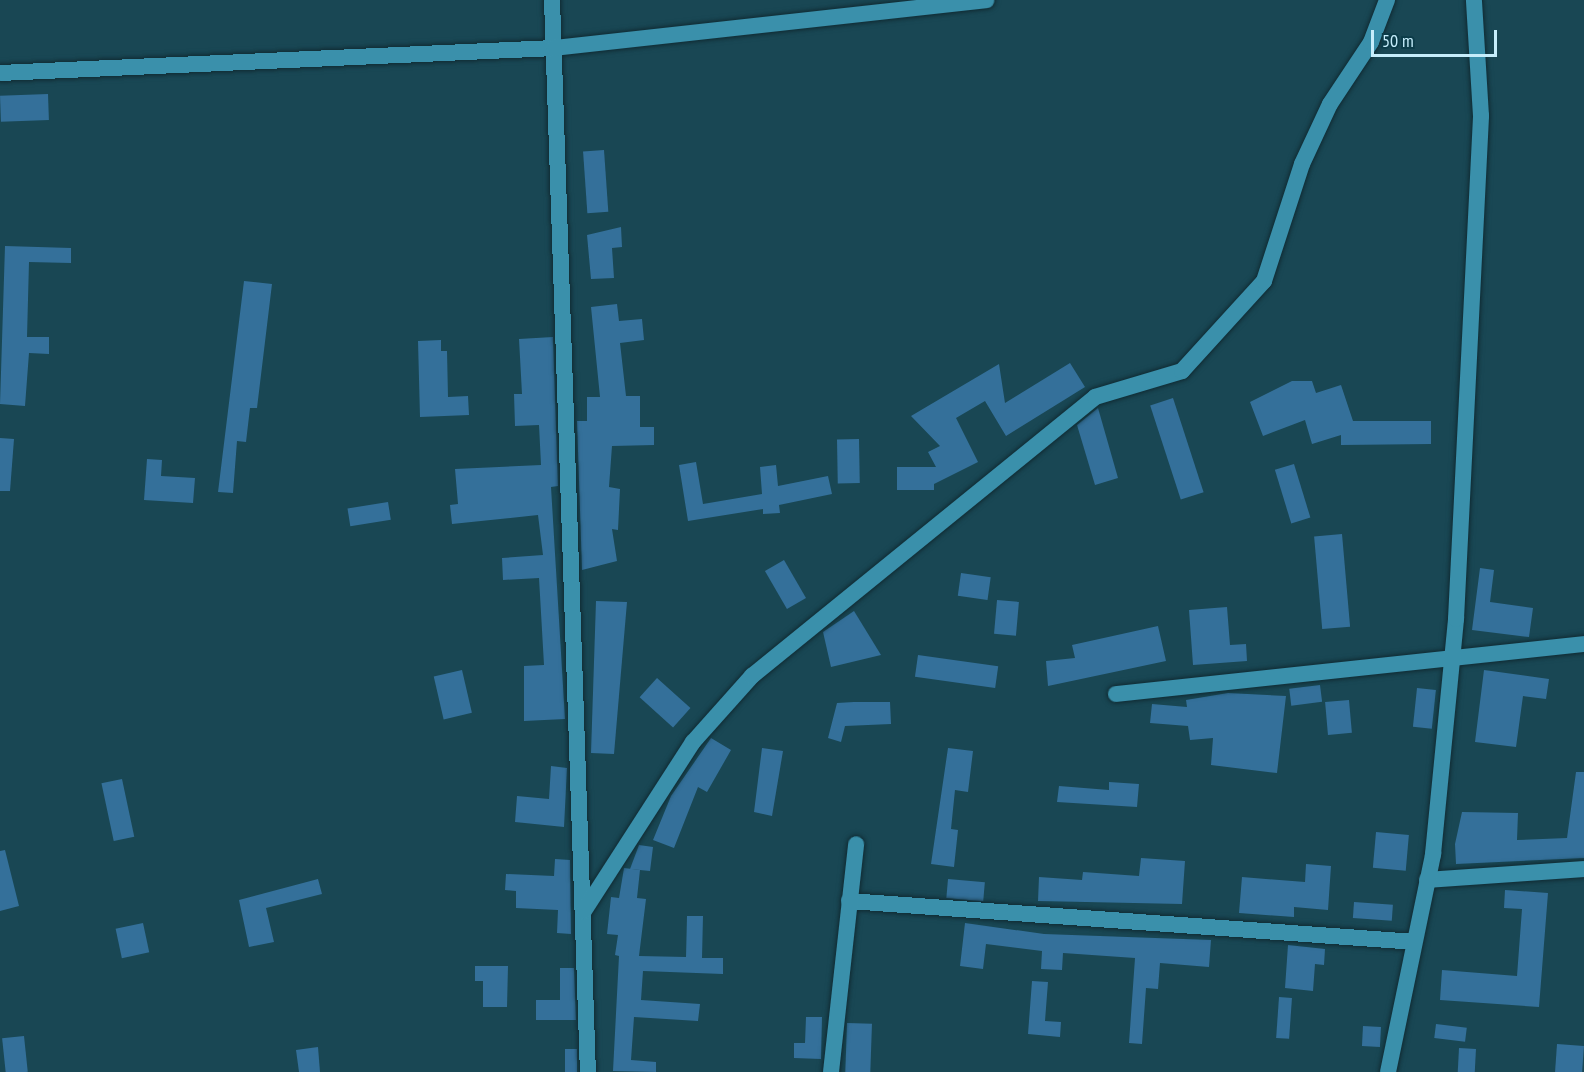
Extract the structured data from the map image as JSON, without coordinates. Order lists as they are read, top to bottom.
{
  "scale_bar": "50 m"
}
